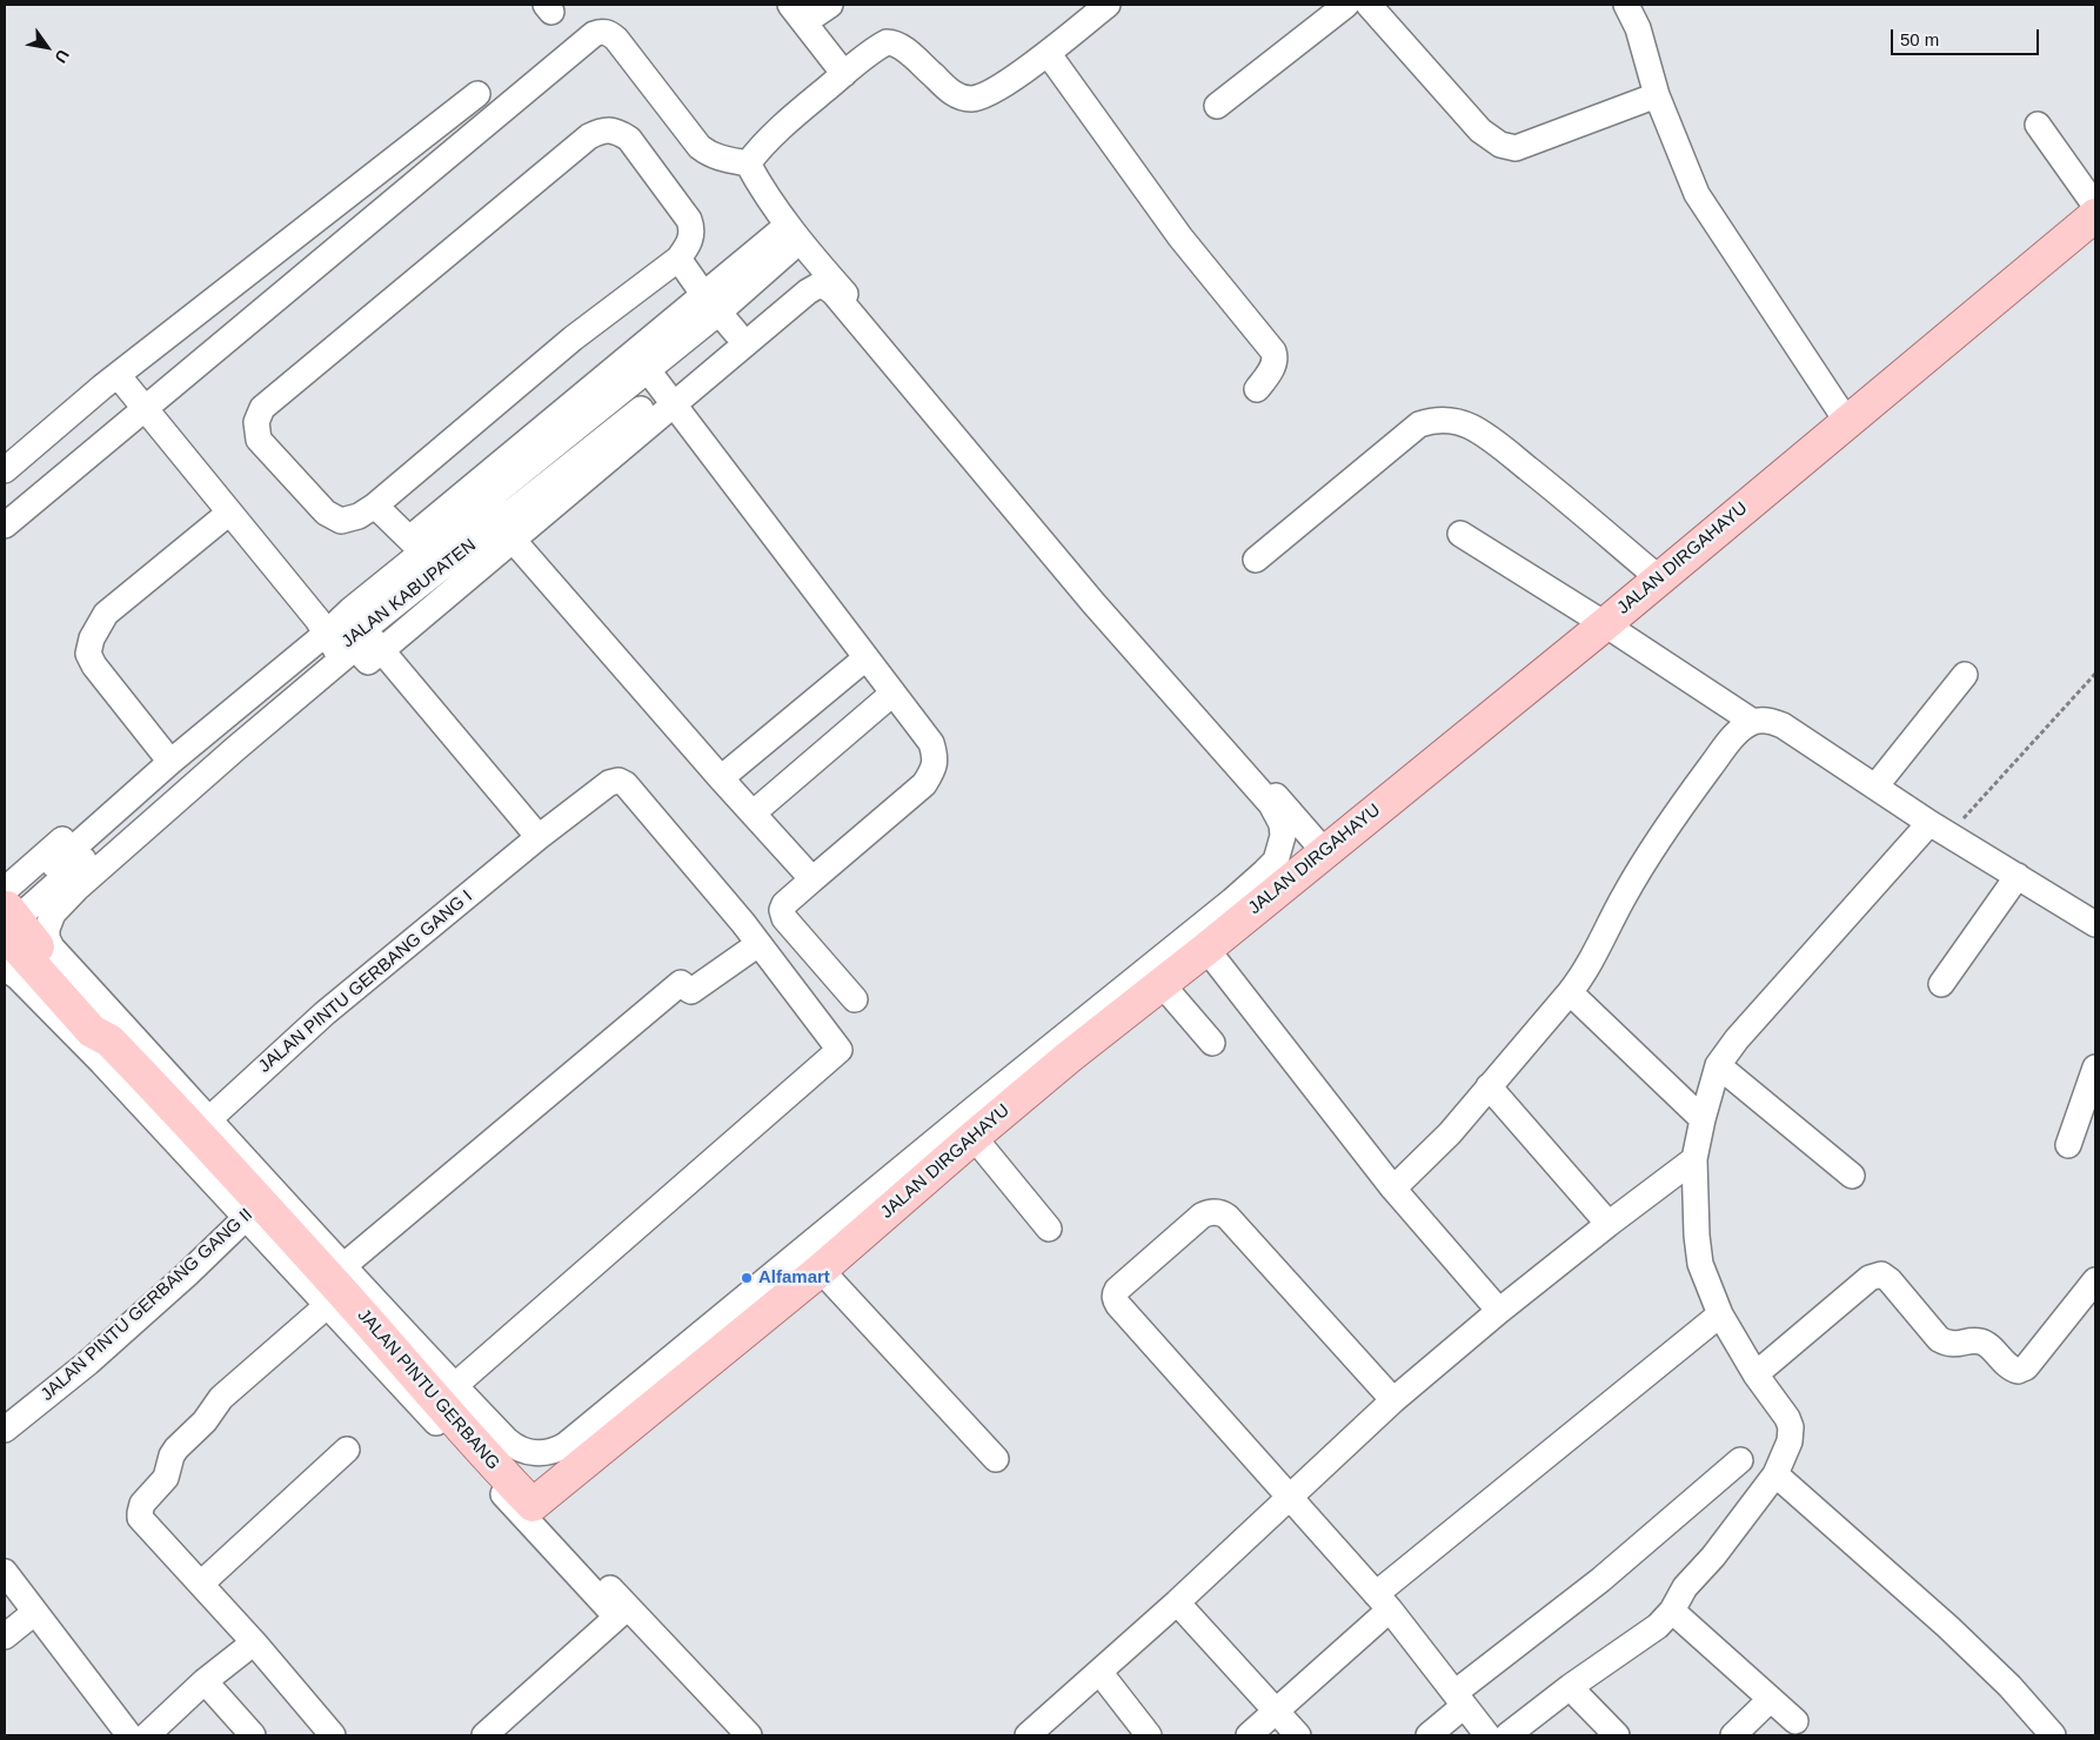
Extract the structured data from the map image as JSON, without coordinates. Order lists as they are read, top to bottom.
{
  "streets": {
    "main road": ["JALAN DIRGAHAYU", "JALAN PINTU GERBANG"],
    "street": ["JALAN KABUPATEN", "JALAN PINTU GERBANG GANG I", "JALAN PINTU GERBANG GANG II"]
  },
  "crossings": [
    ["JALAN DIRGAHAYU", "JALAN PINTU GERBANG"],
    ["JALAN KABUPATEN", "JALAN PINTU GERBANG"],
    ["JALAN PINTU GERBANG GANG I", "JALAN PINTU GERBANG"],
    ["JALAN PINTU GERBANG GANG II", "JALAN PINTU GERBANG"]
  ],
  "places": ["Alfamart"],
  "scale_bar": "50 m",
  "north": "bottom right"
}
